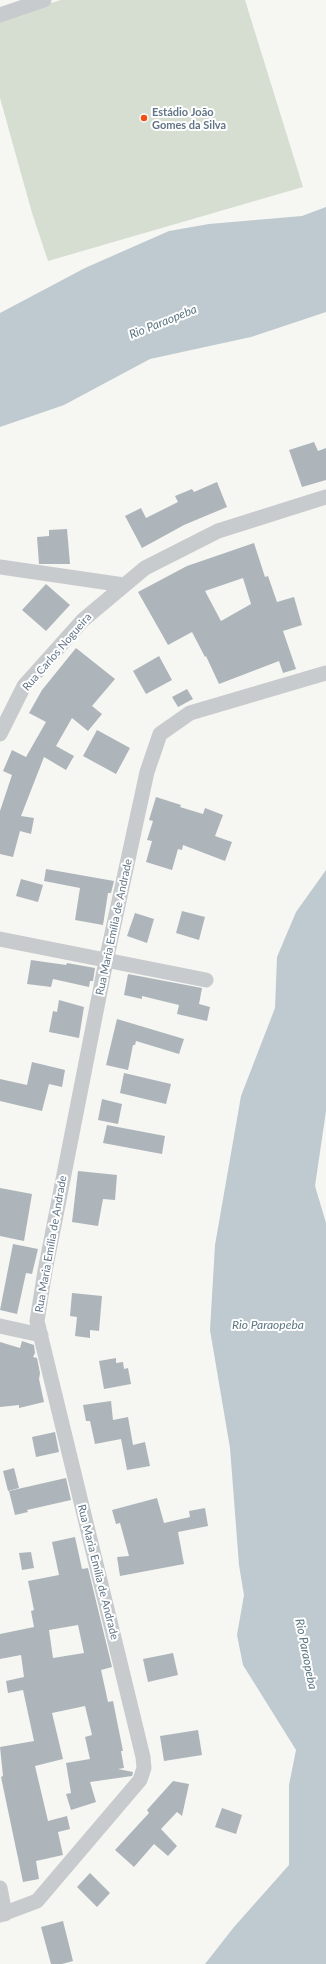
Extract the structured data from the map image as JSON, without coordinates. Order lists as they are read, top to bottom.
{
  "streets": {
    "street": ["Rua Carlos Nogueira", "Rua Maria Emília de Andrade"]
  },
  "water": ["Rio Paraopeba"],
  "places": ["Estádio João Gomes da Silva"]
}
